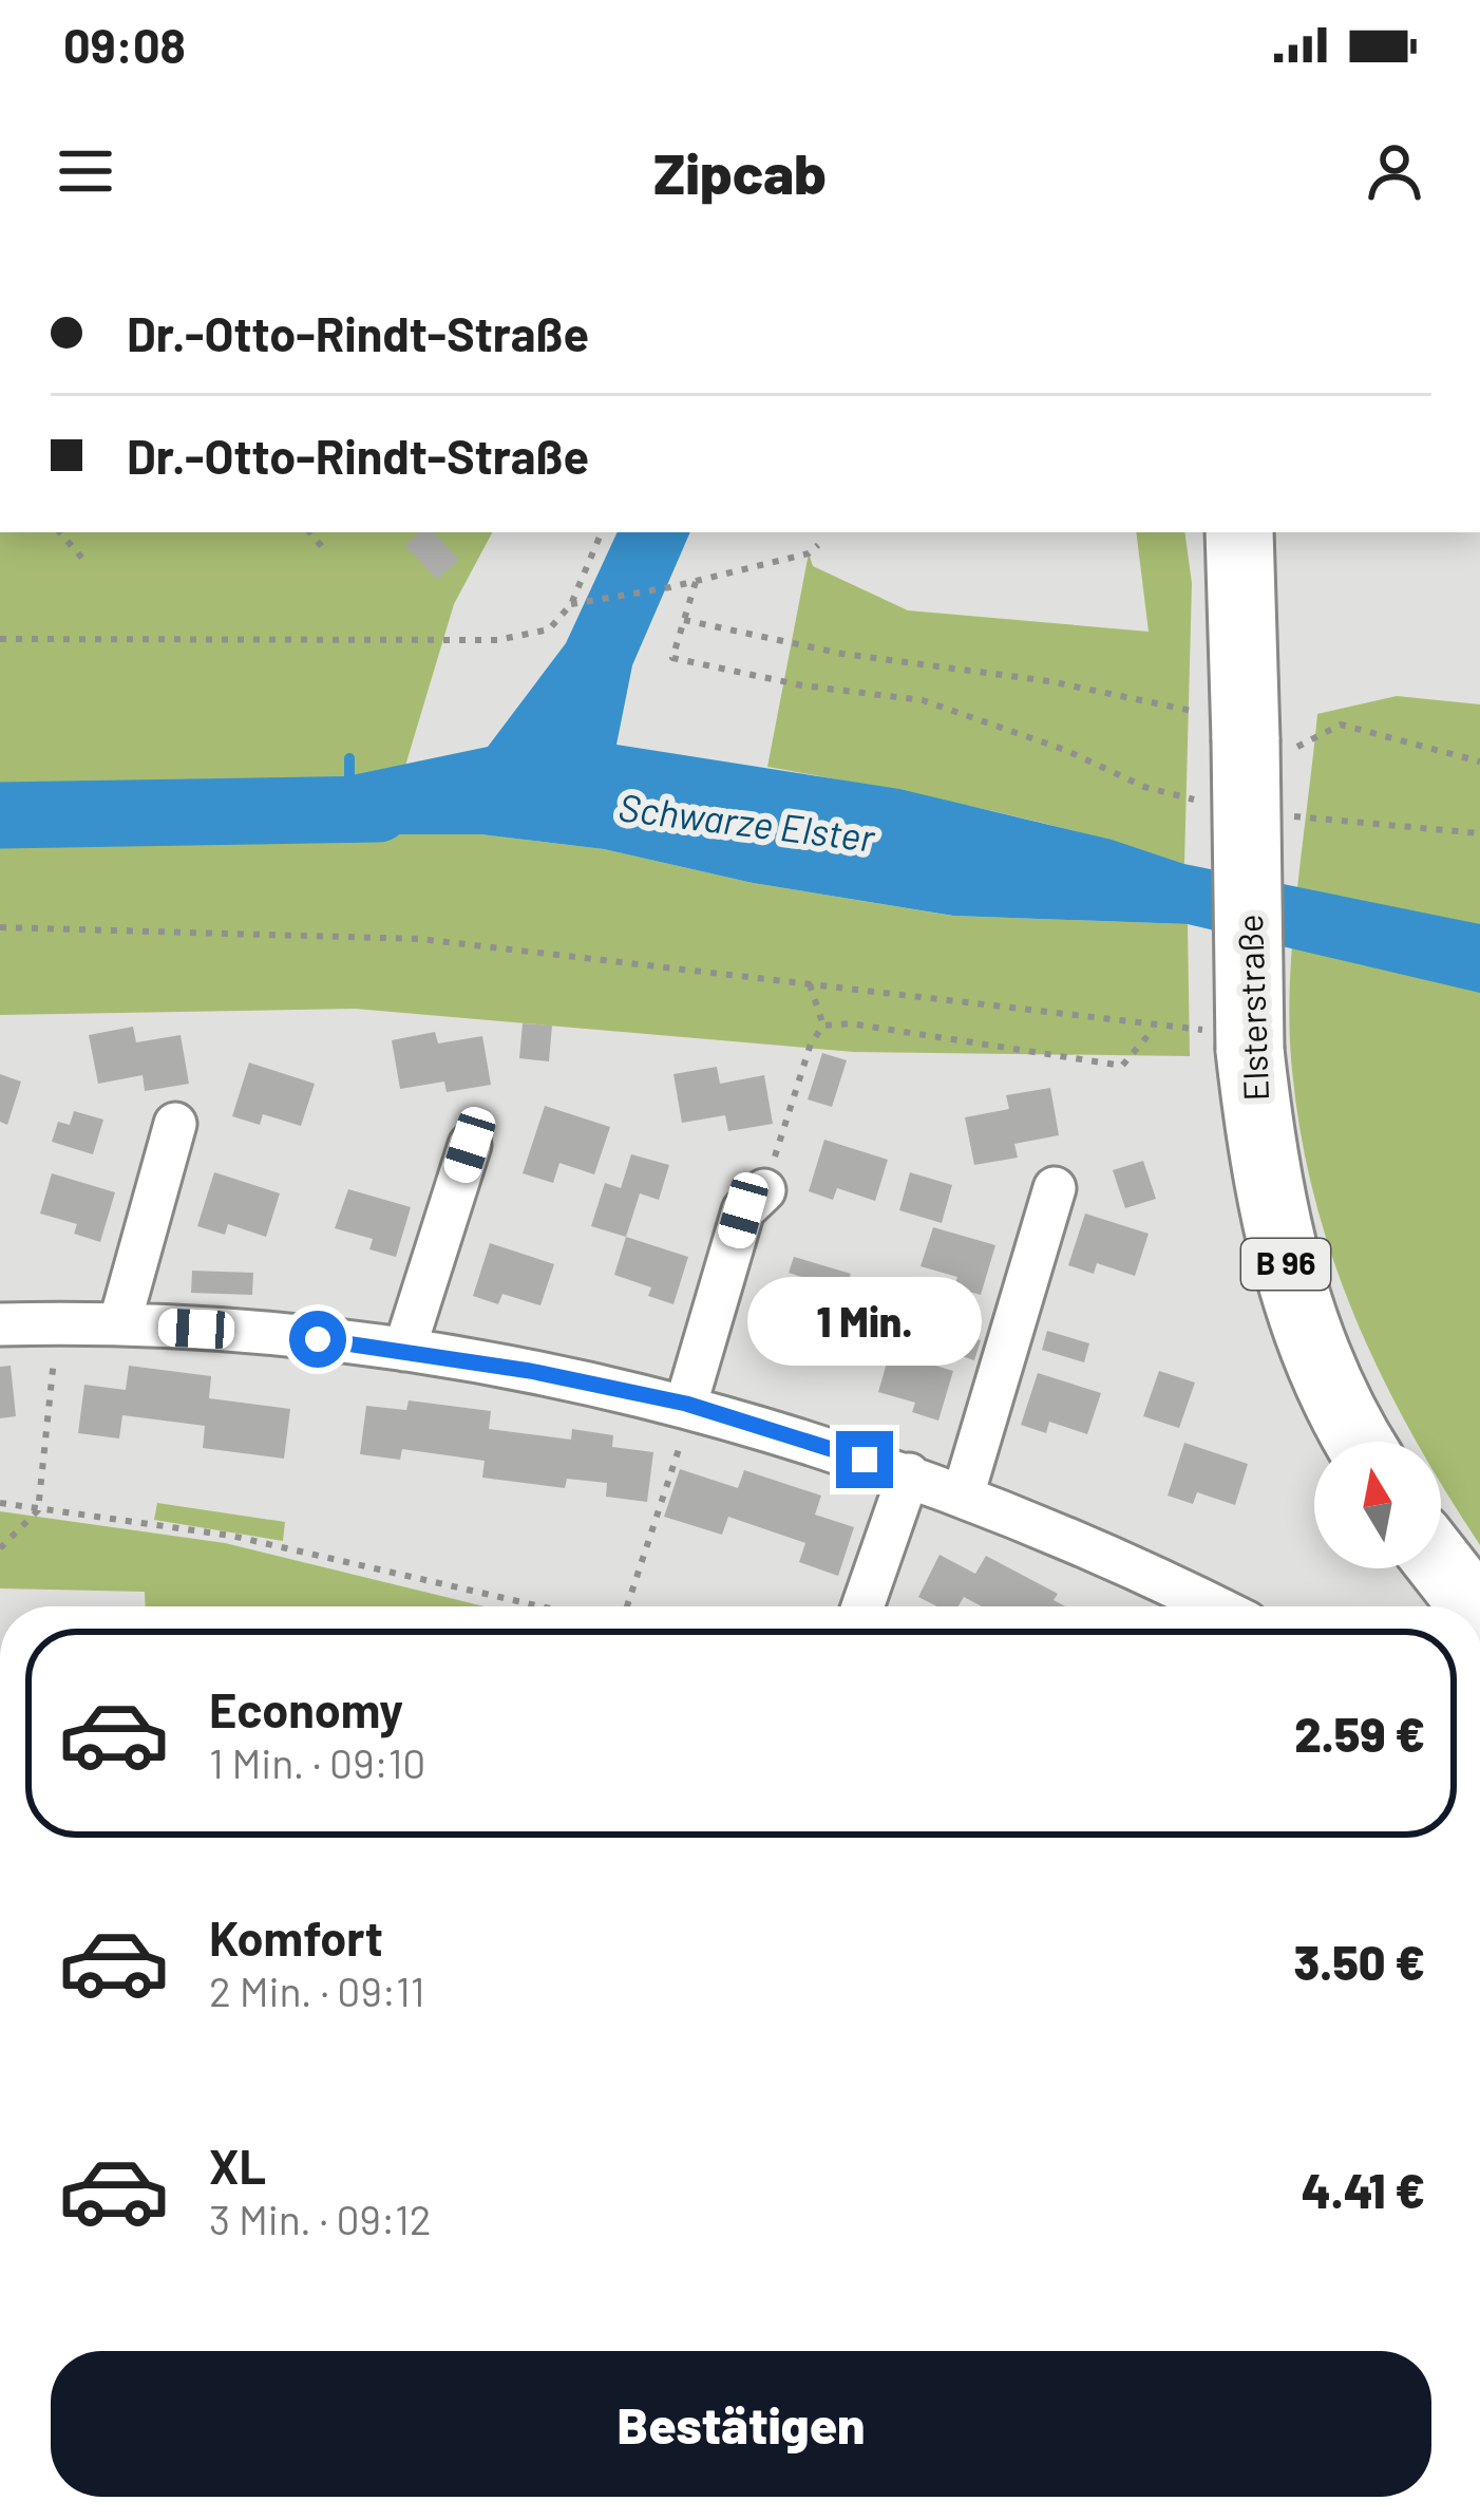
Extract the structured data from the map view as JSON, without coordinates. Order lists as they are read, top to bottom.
{
  "streets": {
    "main road": ["Elsterstraße", "B 96"]
  },
  "water": ["Schwarze Elster"],
  "north": "top",
  "page": {
    "status": "09:08",
    "header": "Zipcab",
    "banner": ["Dr.-Otto-Rindt-Straße", "Dr.-Otto-Rindt-Straße"],
    "bubble": "1 Min.",
    "list": [
      {
        "name": "Economy",
        "note": "1 Min. · 09:10",
        "value": "2.59 €"
      },
      {
        "name": "Komfort",
        "note": "2 Min. · 09:11",
        "value": "3.50 €"
      },
      {
        "name": "XL",
        "note": "3 Min. · 09:12",
        "value": "4.41 €"
      }
    ],
    "buttons": "Bestätigen"
  }
}
